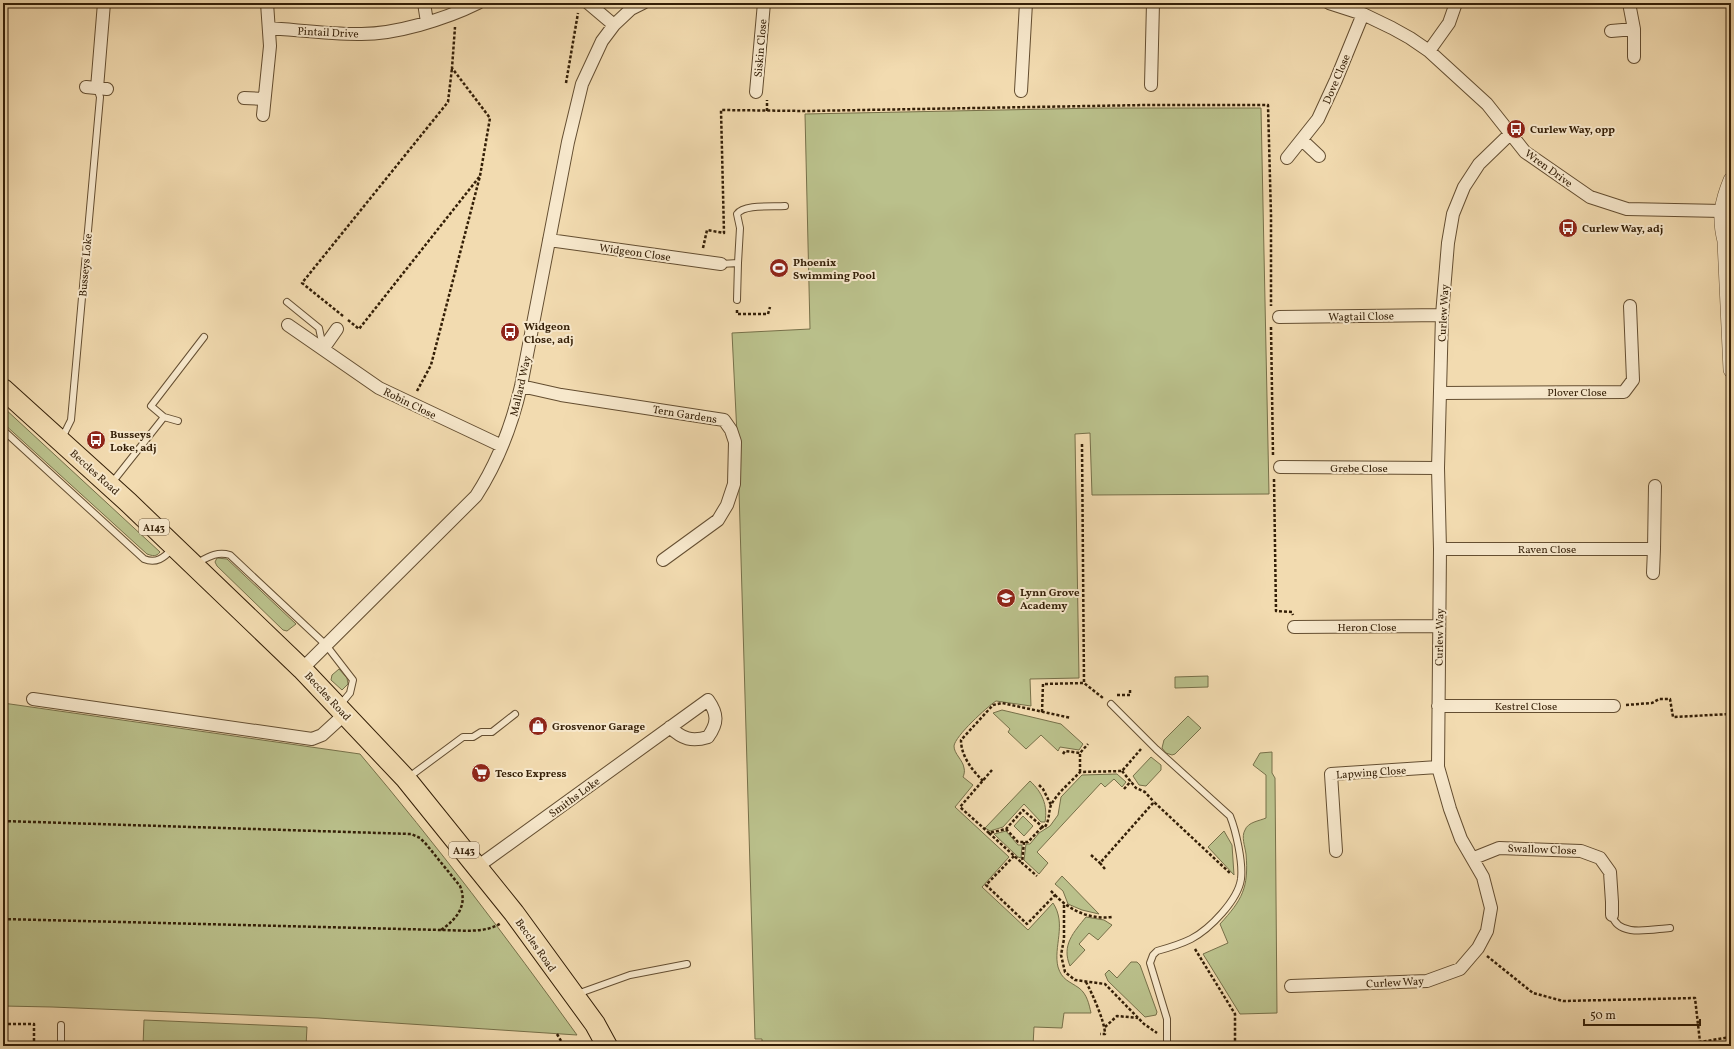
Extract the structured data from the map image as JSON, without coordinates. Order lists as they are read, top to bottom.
{
  "streets": {
    "highway": ["Beccles Road", "A143"],
    "street": [
      "Pintail Drive",
      "Siskin Close",
      "Dove Close",
      "Wren Drive",
      "Widgeon Close",
      "Busseys Loke",
      "Curlew Way",
      "Wagtail Close",
      "Mallard Way",
      "Plover Close",
      "Robin Close",
      "Tern Gardens",
      "Grebe Close",
      "Raven Close",
      "Heron Close",
      "Kestrel Close",
      "Lapwing Close",
      "Smiths Loke",
      "Swallow Close"
    ]
  },
  "crossings": [
    ["Dove Close", "Wren Drive"],
    ["Wren Drive", "Curlew Way"],
    ["Widgeon Close", "Mallard Way"],
    ["Busseys Loke", "Beccles Road"],
    ["Curlew Way", "Wagtail Close"],
    ["Curlew Way", "Plover Close"],
    ["Curlew Way", "Grebe Close"],
    ["Curlew Way", "Raven Close"],
    ["Curlew Way", "Heron Close"],
    ["Curlew Way", "Kestrel Close"],
    ["Curlew Way", "Lapwing Close"],
    ["Curlew Way", "Swallow Close"],
    ["Mallard Way", "Robin Close"],
    ["Mallard Way", "Tern Gardens"],
    ["Mallard Way", "Beccles Road"],
    ["Beccles Road", "Smiths Loke"]
  ],
  "places": {
    "bus stop": [
      "Curlew Way, opp",
      "Curlew Way, adj",
      "Widgeon Close, adj",
      "Busseys Loke, adj"
    ],
    "sports": ["Phoenix Swimming Pool"],
    "school or university": ["Lynn Grove Academy"],
    "shop": ["Grosvenor Garage"],
    "supermarket": ["Tesco Express"]
  },
  "scale_bar": "50 m"
}
